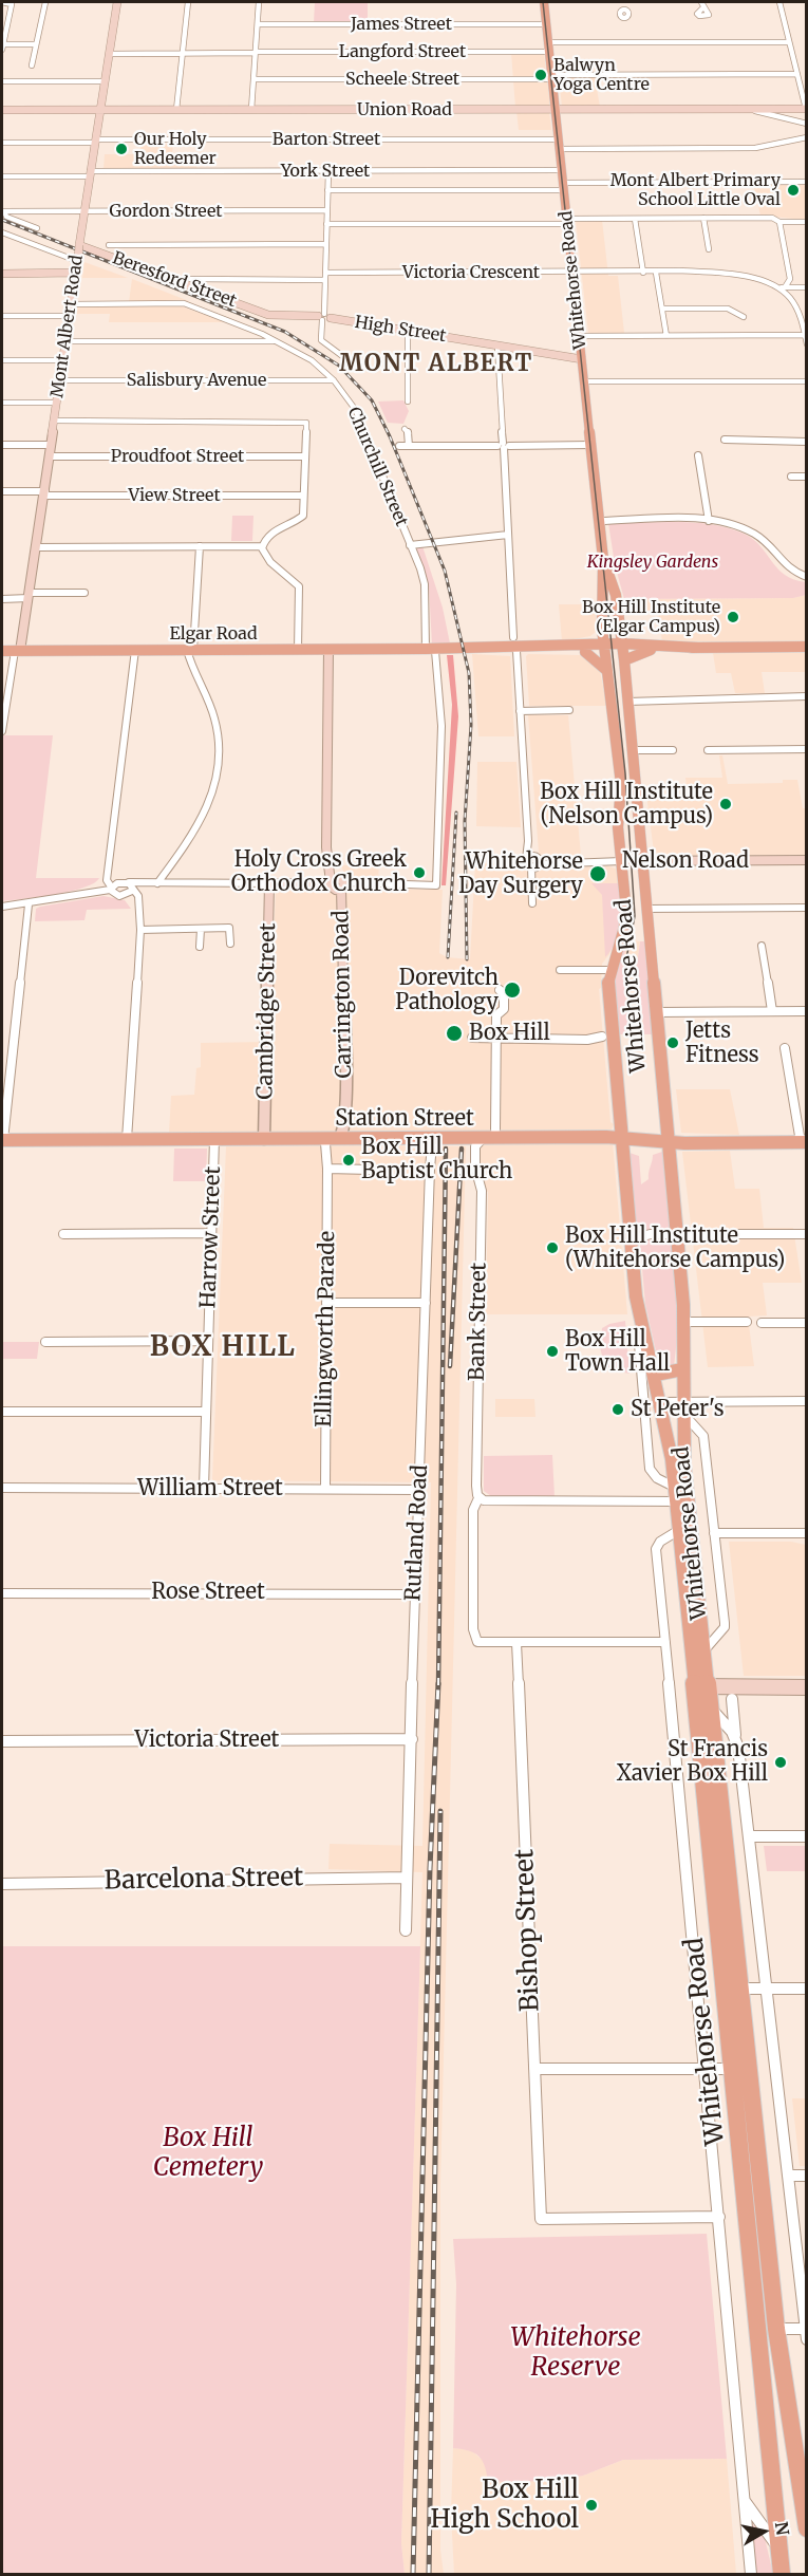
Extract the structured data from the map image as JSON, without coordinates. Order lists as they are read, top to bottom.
{
  "streets": {
    "main road": [
      "Union Road",
      "Beresford Street",
      "Whitehorse Road",
      "Mont Albert Road",
      "High Street",
      "Elgar Road",
      "Nelson Road",
      "Carrington Road",
      "Cambridge Street",
      "Station Street"
    ],
    "street": [
      "James Street",
      "Langford Street",
      "Scheele Street",
      "Barton Street",
      "York Street",
      "Gordon Street",
      "Victoria Crescent",
      "Salisbury Avenue",
      "Proudfoot Street",
      "Churchill Street",
      "View Street",
      "Harrow Street",
      "Bank Street",
      "Ellingworth Parade",
      "William Street",
      "Rutland Road",
      "Rose Street",
      "Victoria Street",
      "Barcelona Street",
      "Bishop Street"
    ]
  },
  "crossings": [
    ["James Street", "Whitehorse Road"],
    ["Langford Street", "Whitehorse Road"],
    ["Langford Street", "Mont Albert Road"],
    ["Scheele Street", "Whitehorse Road"],
    ["Union Road", "Whitehorse Road"],
    ["Union Road", "Mont Albert Road"],
    ["Barton Street", "Whitehorse Road"],
    ["Barton Street", "Mont Albert Road"],
    ["York Street", "Whitehorse Road"],
    ["York Street", "Mont Albert Road"],
    ["Gordon Street", "Mont Albert Road"],
    ["Victoria Crescent", "Whitehorse Road"],
    ["Beresford Street", "Mont Albert Road"],
    ["Beresford Street", "High Street"],
    ["Whitehorse Road", "High Street"],
    ["Whitehorse Road", "Elgar Road"],
    ["Whitehorse Road", "Nelson Road"],
    ["Whitehorse Road", "Station Street"],
    ["Whitehorse Road", "Bishop Street"],
    ["Mont Albert Road", "Salisbury Avenue"],
    ["Mont Albert Road", "Proudfoot Street"],
    ["Mont Albert Road", "Churchill Street"],
    ["Mont Albert Road", "View Street"],
    ["Mont Albert Road", "Elgar Road"],
    ["Salisbury Avenue", "Churchill Street"],
    ["Churchill Street", "Elgar Road"],
    ["Churchill Street", "Carrington Road"],
    ["Elgar Road", "Carrington Road"],
    ["Carrington Road", "Station Street"],
    ["Carrington Road", "Ellingworth Parade"],
    ["Cambridge Street", "Station Street"],
    ["Station Street", "Harrow Street"],
    ["Station Street", "Bank Street"],
    ["Station Street", "Ellingworth Parade"],
    ["Station Street", "Rutland Road"],
    ["Harrow Street", "William Street"],
    ["Bank Street", "Bishop Street"],
    ["Ellingworth Parade", "William Street"],
    ["William Street", "Rutland Road"],
    ["Rutland Road", "Rose Street"],
    ["Rutland Road", "Victoria Street"],
    ["Rutland Road", "Barcelona Street"]
  ],
  "districts": ["MONT ALBERT", "BOX HILL"],
  "parks": ["Kingsley Gardens", "Box Hill Cemetery", "Whitehorse Reserve"],
  "places": [
    "Balwyn Yoga Centre",
    "Our Holy Redeemer",
    "Mont Albert Primary School Little Oval",
    "Box Hill Institute (Elgar Campus)",
    "Box Hill Institute (Nelson Campus)",
    "Holy Cross Greek Orthodox Church",
    "Whitehorse Day Surgery",
    "Dorevitch Pathology",
    "Box Hill",
    "Jetts Fitness",
    "Box Hill Baptist Church",
    "Box Hill Institute (Whitehorse Campus)",
    "Box Hill Town Hall",
    "St Peter's",
    "St Francis Xavier Box Hill",
    "Box Hill High School"
  ],
  "north": "right"
}
